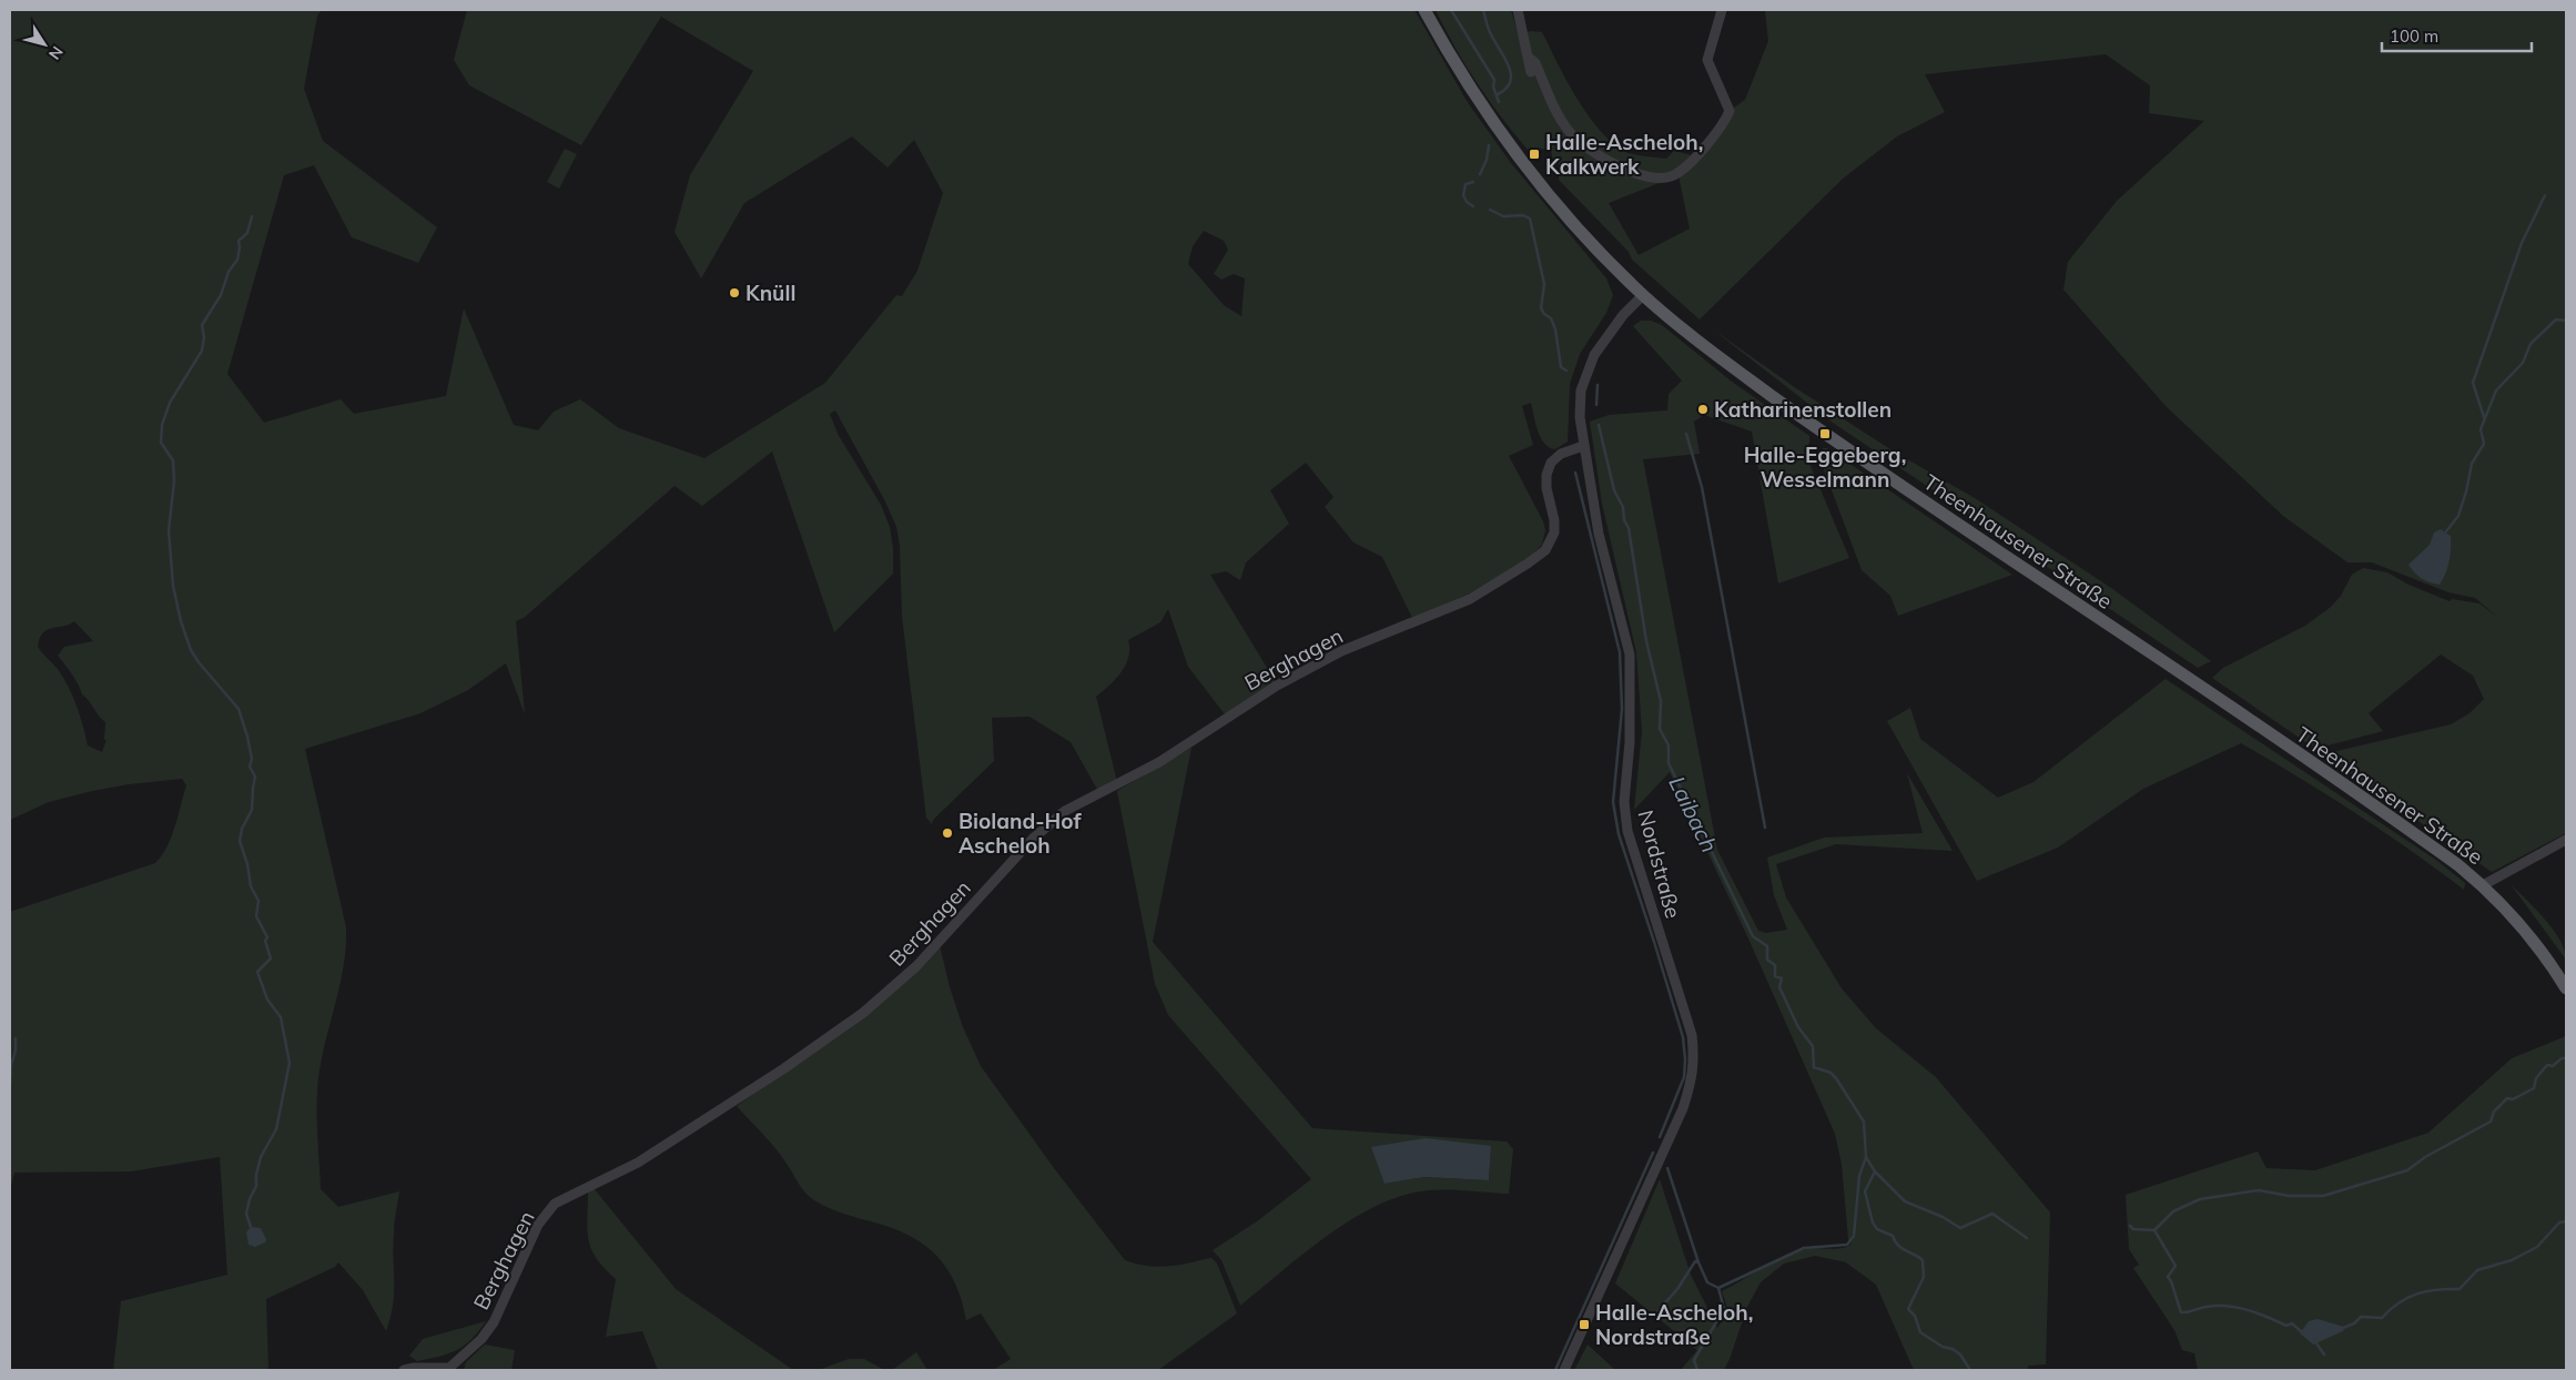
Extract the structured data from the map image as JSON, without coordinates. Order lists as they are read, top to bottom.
{
  "streets": {
    "main road": ["Theenhausener Straße"],
    "street": ["Berghagen", "Nordstraße"]
  },
  "crossings": [
    ["Theenhausener Straße", "Nordstraße"],
    ["Berghagen", "Nordstraße"]
  ],
  "water": ["Laibach"],
  "places": {
    "transit": ["Halle-Ascheloh, Kalkwerk", "Halle-Eggeberg, Wesselmann", "Halle-Ascheloh, Nordstraße"],
    "other": ["Knüll", "Katharinenstollen", "Bioland-Hof Ascheloh"]
  },
  "scale_bar": "100 m",
  "north": "bottom right"
}
